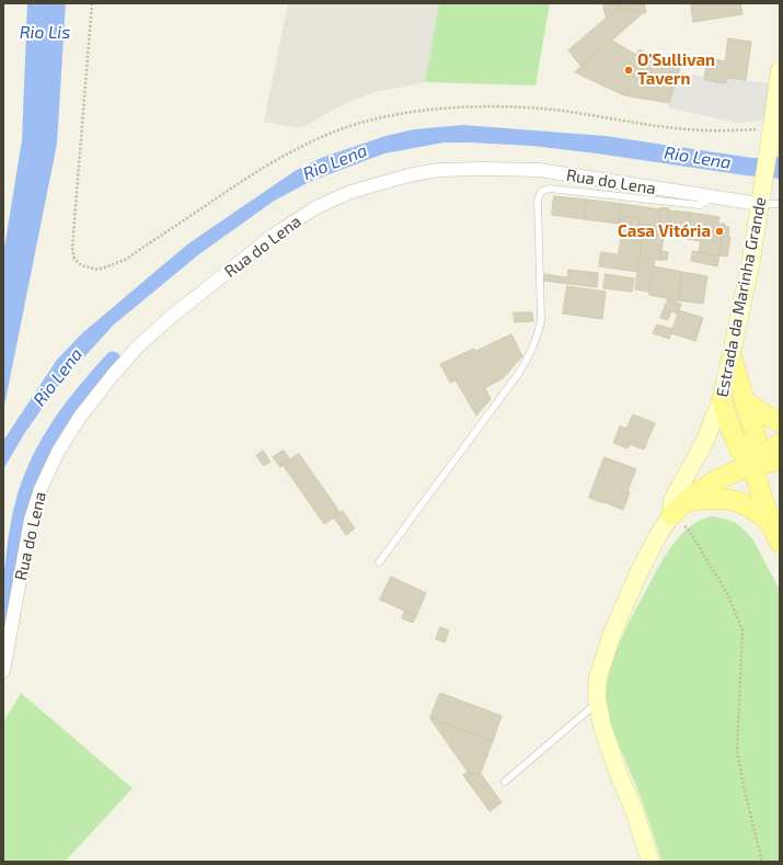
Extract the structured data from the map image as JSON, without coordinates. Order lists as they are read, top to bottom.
{
  "streets": {
    "main road": ["Estrada da Marinha Grande"],
    "street": ["Rua do Lena"]
  },
  "crossings": [
    ["Rua do Lena", "Estrada da Marinha Grande"]
  ],
  "water": ["Rio Lis", "Rio Lena"],
  "places": ["O'Sullivan Tavern", "Casa Vitória"]
}
